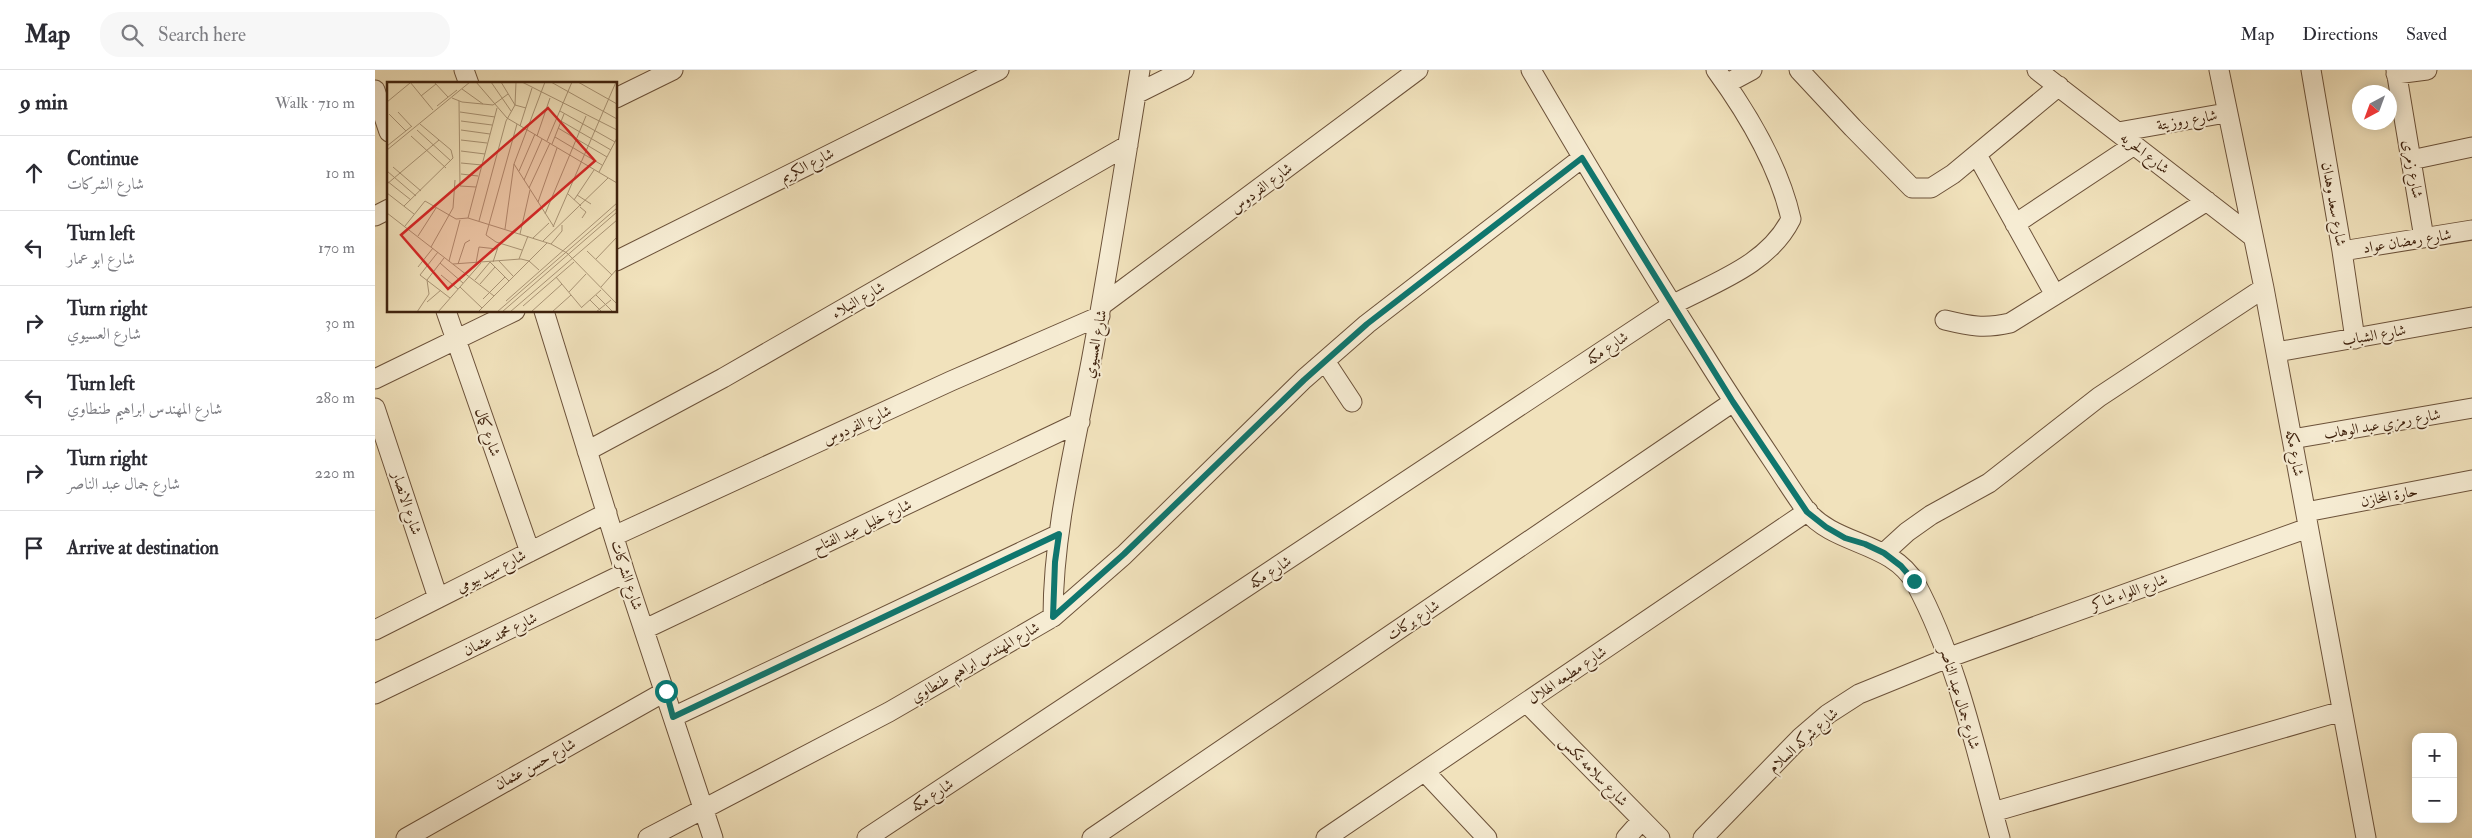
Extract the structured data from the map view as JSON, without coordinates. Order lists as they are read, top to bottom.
{
  "streets": {
    "street": [
      "شارع روزيتة",
      "شارع الحريه",
      "شارع الكريم",
      "شارع زمرى",
      "شارع الفردوس",
      "شارع سعد وهدان",
      "شارع رمضان عواد",
      "شارع النبلاء",
      "شارع الشباب",
      "شارع العسيوي",
      "شارع مكه",
      "شارع رمزي عبد الوهاب",
      "شارع كمال",
      "حارة المخازن",
      "شارع الانصار",
      "شارع خليل عبد الفتاح",
      "شارع سيد بيومي",
      "شارع الشركات",
      "شارع اللواء شاكر",
      "شارع بركات",
      "شارع محمد عثمان",
      "شارع المهندس ابراهيم طنطاوي",
      "شارع مطبعه الهلال",
      "شارع جمال عبد الناصر",
      "شارع شركه السلام",
      "شارع حسن عثمان",
      "شارع سلامه تكس"
    ]
  },
  "crossings": [
    ["شارع روزيتة", "شارع الحريه"],
    ["شارع روزيتة", "شارع مكه"],
    ["شارع الحريه", "شارع مكه"],
    ["شارع زمرى", "شارع رمضان عواد"],
    ["شارع الفردوس", "شارع العسيوي"],
    ["شارع الفردوس", "شارع الشركات"],
    ["شارع سعد وهدان", "شارع رمضان عواد"],
    ["شارع سعد وهدان", "شارع الشباب"],
    ["شارع النبلاء", "شارع العسيوي"],
    ["شارع النبلاء", "شارع الشركات"],
    ["شارع الشباب", "شارع مكه"],
    ["شارع العسيوي", "شارع خليل عبد الفتاح"],
    ["شارع العسيوي", "شارع المهندس ابراهيم طنطاوي"],
    ["شارع مكه", "شارع رمزي عبد الوهاب"],
    ["شارع مكه", "حارة المخازن"],
    ["شارع مكه", "شارع اللواء شاكر"],
    ["شارع مكه", "شارع جمال عبد الناصر"],
    ["شارع كمال", "شارع سيد بيومي"],
    ["حارة المخازن", "شارع اللواء شاكر"],
    ["شارع الانصار", "شارع سيد بيومي"],
    ["شارع خليل عبد الفتاح", "شارع الشركات"],
    ["شارع سيد بيومي", "شارع الشركات"],
    ["شارع الشركات", "شارع محمد عثمان"],
    ["شارع الشركات", "شارع المهندس ابراهيم طنطاوي"],
    ["شارع الشركات", "شارع حسن عثمان"],
    ["شارع اللواء شاكر", "شارع جمال عبد الناصر"],
    ["شارع اللواء شاكر", "شارع شركه السلام"],
    ["شارع بركات", "شارع جمال عبد الناصر"],
    ["شارع المهندس ابراهيم طنطاوي", "شارع جمال عبد الناصر"],
    ["شارع مطبعه الهلال", "شارع جمال عبد الناصر"],
    ["شارع مطبعه الهلال", "شارع سلامه تكس"],
    ["شارع جمال عبد الناصر", "شارع شركه السلام"]
  ],
  "north": "bottom left",
  "page": {
    "header": "Map",
    "search": "Search here",
    "nav": ["Map", "Directions", "Saved"],
    "heading": ["9 min", "Walk · 710 m"],
    "list": [
      ["Continue", "شارع الشركات", "10 m"],
      ["Turn left", "شارع ابو عمار", "170 m"],
      ["Turn right", "شارع العسيوي", "30 m"],
      ["Turn left", "شارع المهندس ابراهيم طنطاوي", "280 m"],
      ["Turn right", "شارع جمال عبد الناصر", "220 m"],
      "Arrive at destination"
    ],
    "map_buttons": ["+", "−"]
  }
}
